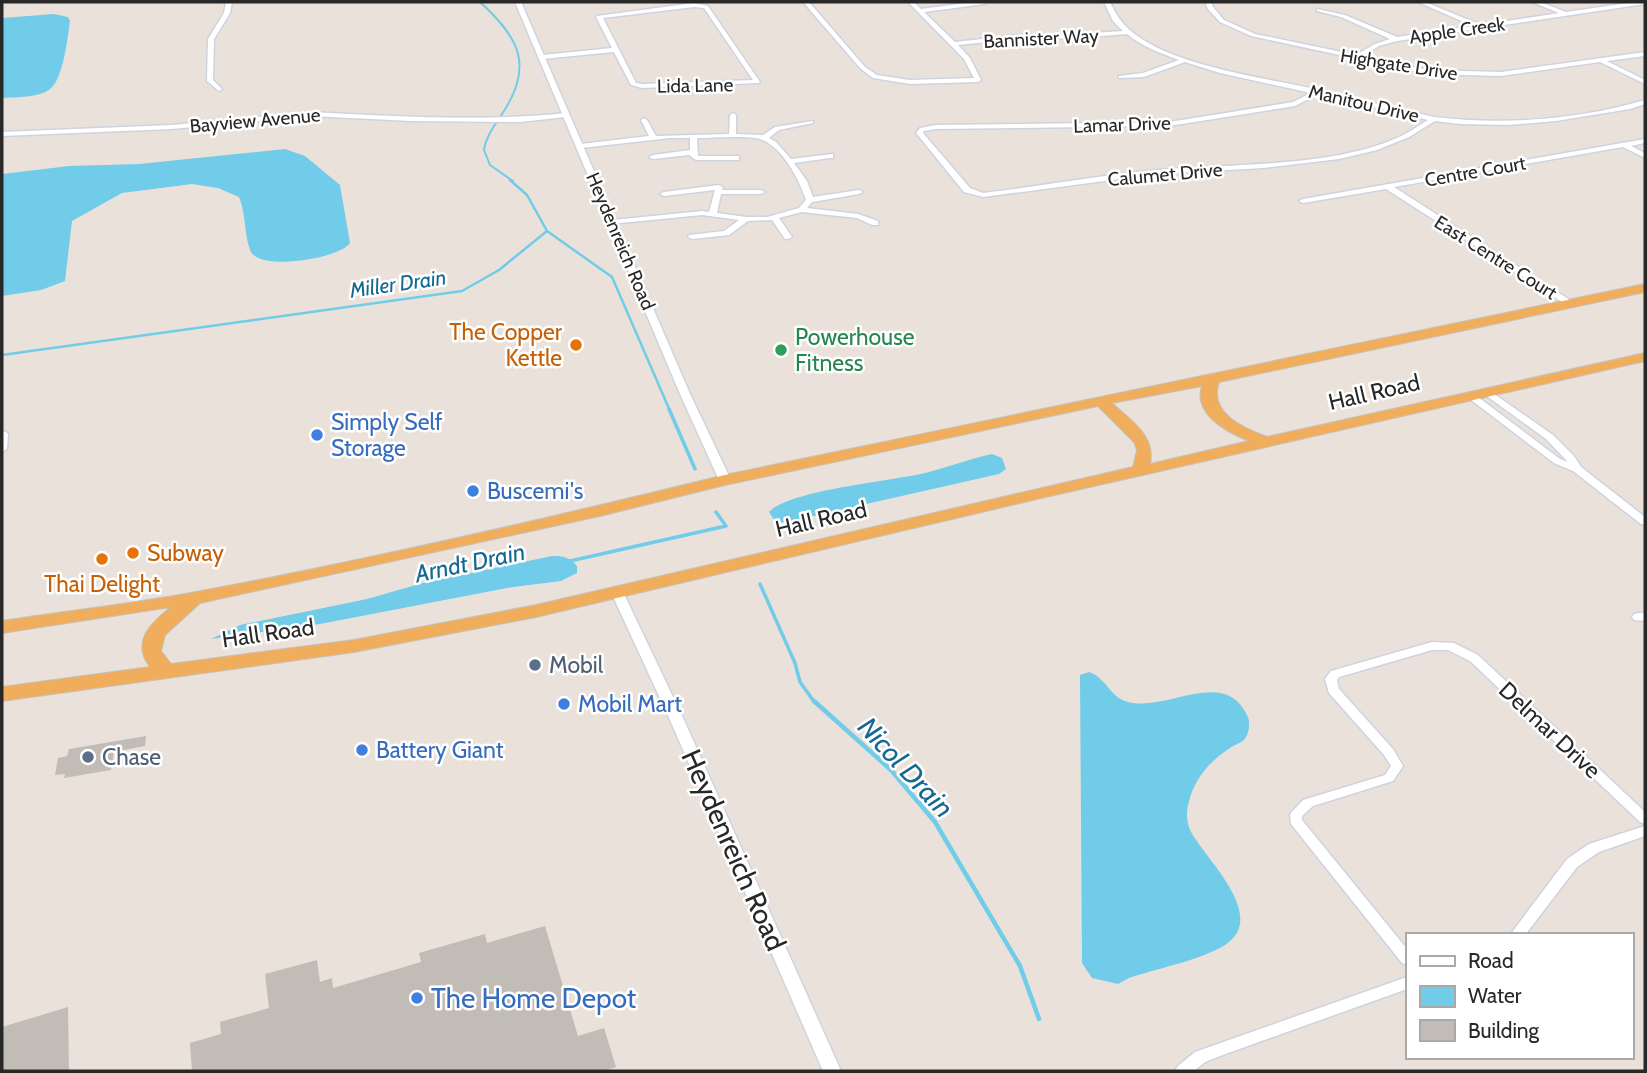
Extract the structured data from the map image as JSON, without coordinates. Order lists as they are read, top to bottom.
{
  "streets": {
    "highway": ["Hall Road"],
    "street": [
      "Apple Creek",
      "Bannister Way",
      "Highgate Drive",
      "Lida Lane",
      "Manitou Drive",
      "Bayview Avenue",
      "Lamar Drive",
      "Centre Court",
      "Calumet Drive",
      "Heydenreich Road",
      "East Centre Court",
      "Delmar Drive"
    ]
  },
  "crossings": [
    ["Apple Creek", "Highgate Drive"],
    ["Bannister Way", "Manitou Drive"],
    ["Manitou Drive", "Lamar Drive"],
    ["Manitou Drive", "Calumet Drive"],
    ["Bayview Avenue", "Heydenreich Road"],
    ["Lamar Drive", "Calumet Drive"],
    ["Centre Court", "East Centre Court"],
    ["Heydenreich Road", "Hall Road"],
    ["East Centre Court", "Hall Road"]
  ],
  "water": ["Miller Drain", "Arndt Drain", "Nicol Drain"],
  "places": [
    "The Copper Kettle",
    "Powerhouse Fitness",
    "Simply Self Storage",
    "Buscemi's",
    "Subway",
    "Thai Delight",
    "Mobil",
    "Mobil Mart",
    "Battery Giant",
    "Chase",
    "The Home Depot"
  ],
  "legend": ["Road", "Water", "Building"]
}
